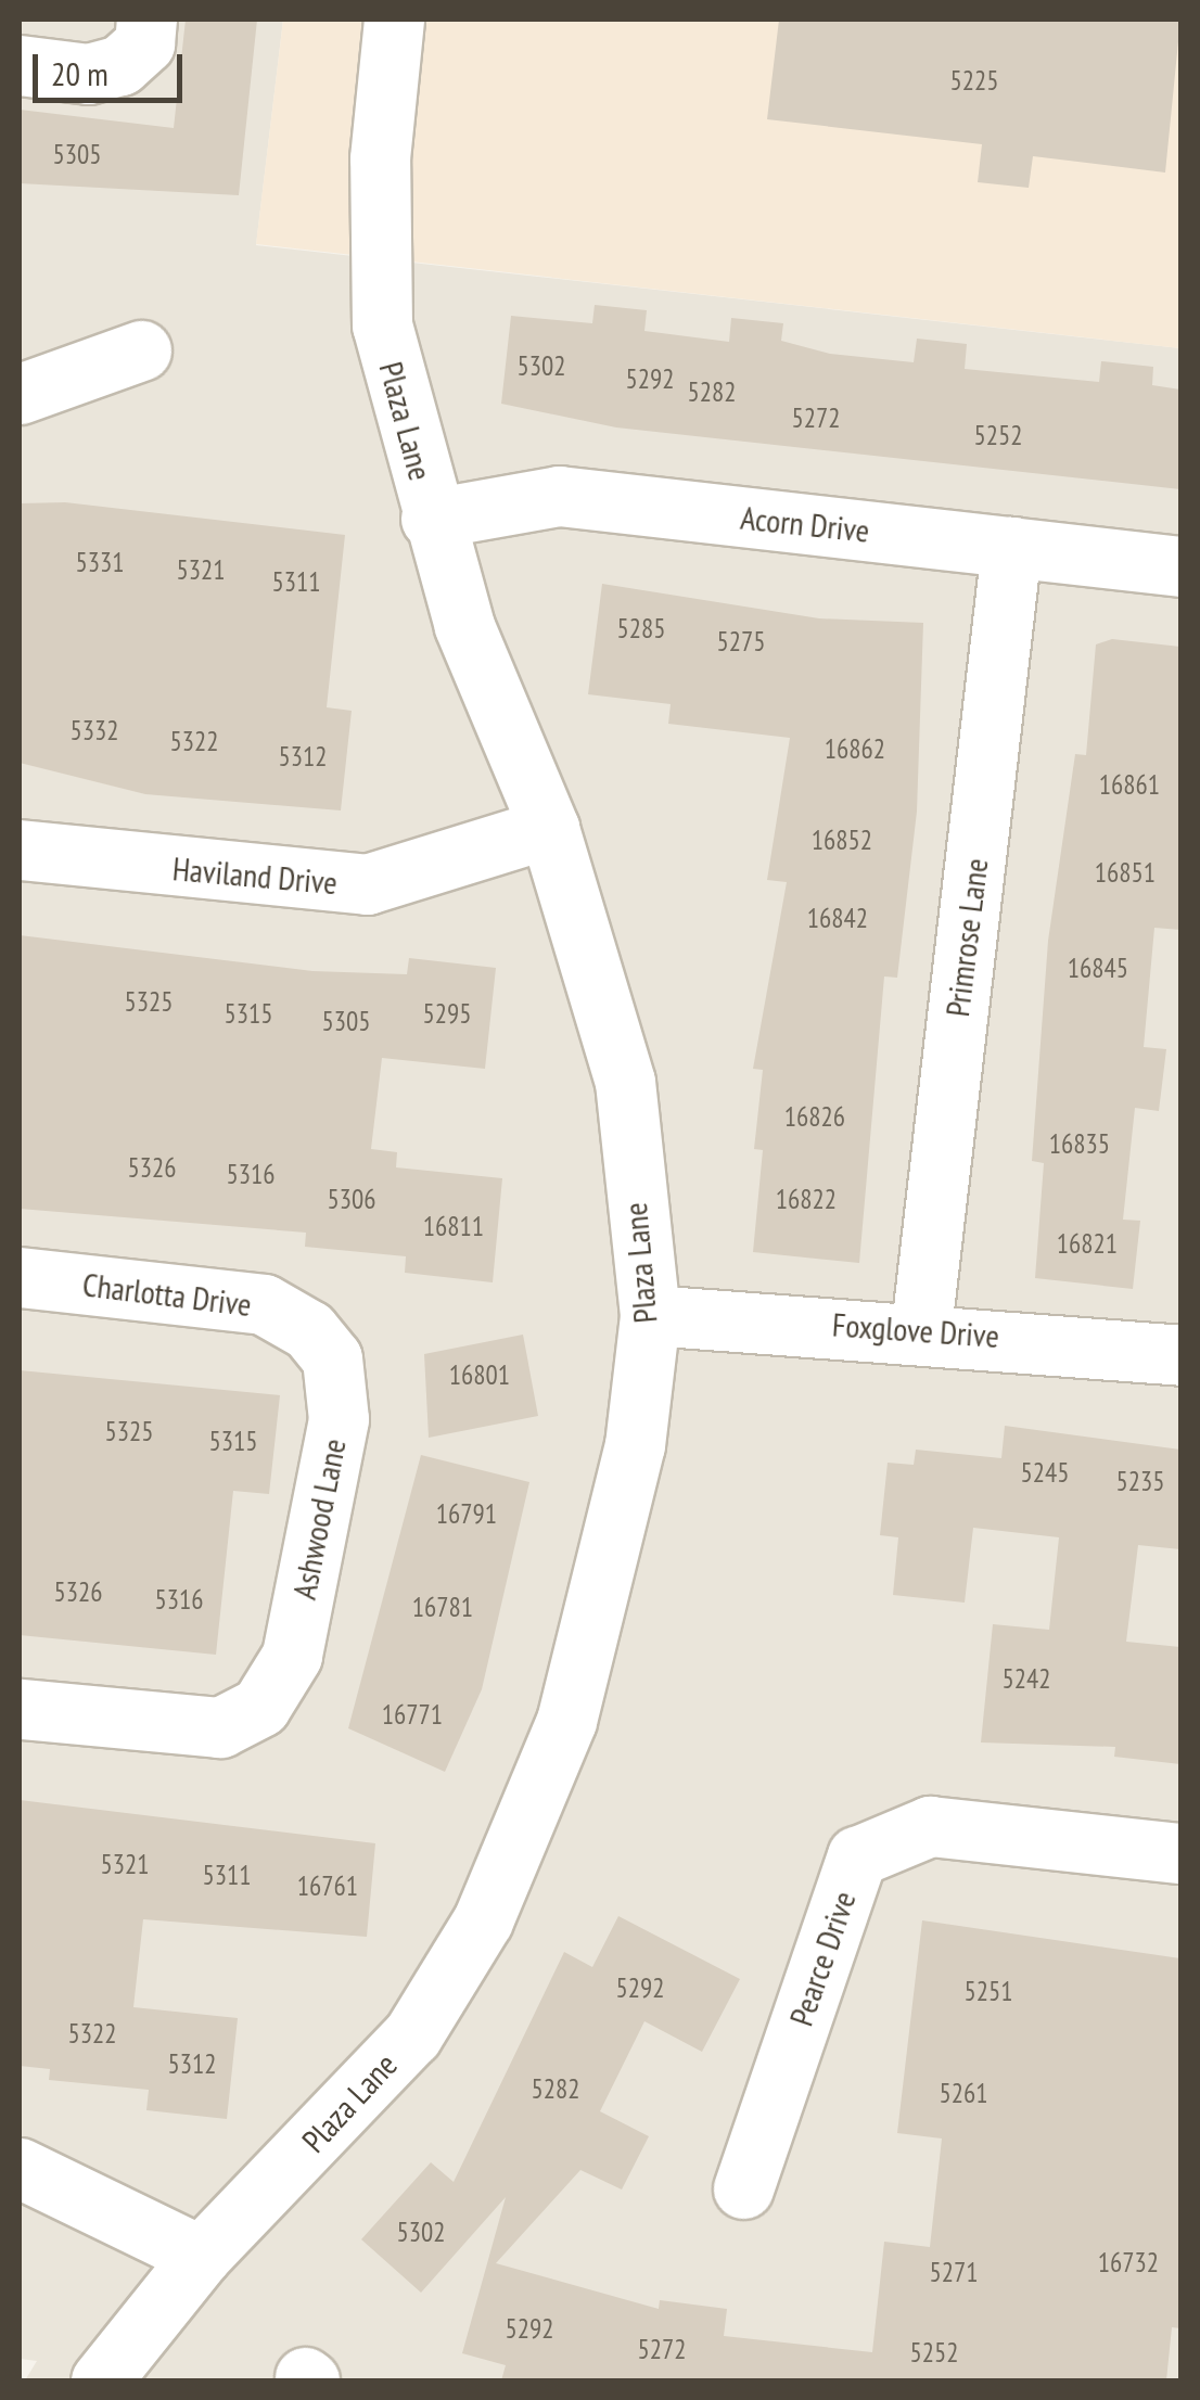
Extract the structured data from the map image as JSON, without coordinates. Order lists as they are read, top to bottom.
{
  "streets": {
    "street": [
      "Plaza Lane",
      "Acorn Drive",
      "Haviland Drive",
      "Primrose Lane",
      "Charlotta Drive",
      "Foxglove Drive",
      "Ashwood Lane",
      "Pearce Drive"
    ]
  },
  "crossings": [
    ["Plaza Lane", "Acorn Drive"],
    ["Plaza Lane", "Haviland Drive"],
    ["Plaza Lane", "Foxglove Drive"],
    ["Acorn Drive", "Primrose Lane"],
    ["Primrose Lane", "Foxglove Drive"],
    ["Charlotta Drive", "Ashwood Lane"]
  ],
  "house_numbers": [
    "5225",
    "5305",
    "5302",
    "5292",
    "5282",
    "5272",
    "5252",
    "5331",
    "5321",
    "5311",
    "5285",
    "5275",
    "5332",
    "5322",
    "16862",
    "5312",
    "16861",
    "16852",
    "16851",
    "16842",
    "16845",
    "5325",
    "5315",
    "5295",
    "5305",
    "16826",
    "16835",
    "5326",
    "5316",
    "5306",
    "16822",
    "16811",
    "16821",
    "16801",
    "5325",
    "5315",
    "5245",
    "5235",
    "16791",
    "5326",
    "5316",
    "16781",
    "5242",
    "16771",
    "5321",
    "5311",
    "16761",
    "5292",
    "5251",
    "5322",
    "5312",
    "5282",
    "5261",
    "5302",
    "16732",
    "5271",
    "5292",
    "5272",
    "5252"
  ],
  "scale_bar": "20 m"
}
